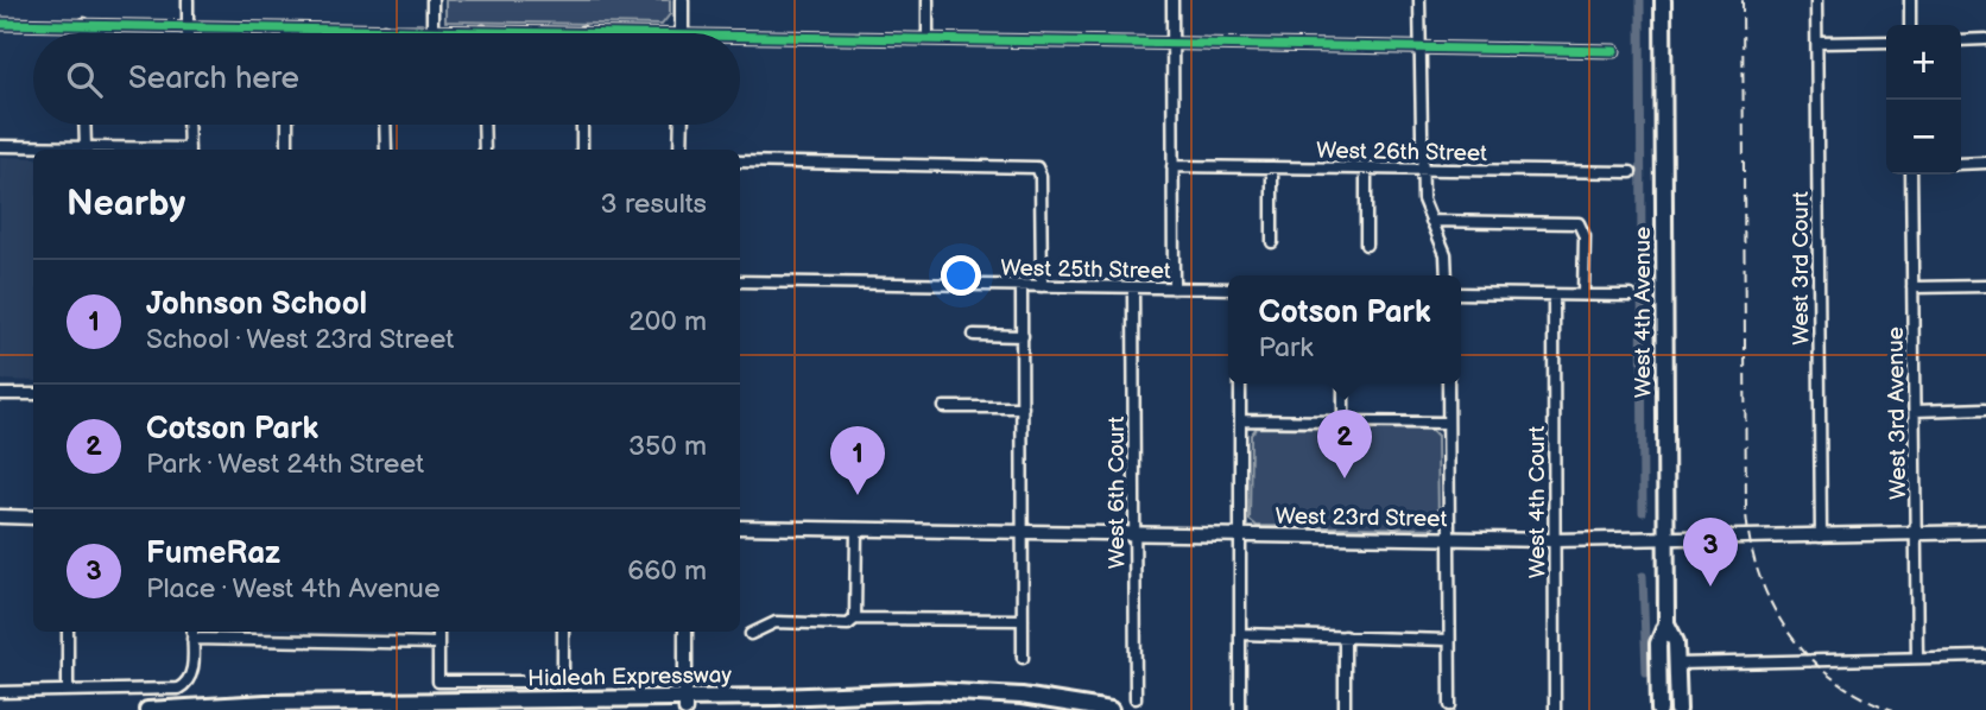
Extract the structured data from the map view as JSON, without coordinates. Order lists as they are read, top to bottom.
{
  "streets": {
    "main road": ["West 4th Avenue", "Hialeah Expressway"],
    "street": [
      "West 26th Street",
      "West 25th Street",
      "West 3rd Court",
      "West 3rd Avenue",
      "West 6th Court",
      "West 4th Court",
      "West 23rd Street"
    ]
  },
  "crossings": [
    ["West 25th Street", "West 6th Court"],
    ["West 3rd Court", "West 23rd Street"],
    ["West 4th Avenue", "West 23rd Street"],
    ["West 3rd Avenue", "West 23rd Street"],
    ["West 6th Court", "West 23rd Street"],
    ["West 4th Court", "West 23rd Street"]
  ],
  "page": {
    "map_buttons": ["+", "−"],
    "search": "Search here",
    "heading": ["Nearby", "3 results"],
    "list": [
      {
        "mark": "1",
        "name": "Johnson School",
        "note": "School · West 23rd Street",
        "value": "200 m"
      },
      {
        "mark": "2",
        "name": "Cotson Park",
        "note": "Park · West 24th Street",
        "value": "350 m"
      },
      {
        "mark": "3",
        "name": "FumeRaz",
        "note": "Place · West 4th Avenue",
        "value": "660 m"
      }
    ],
    "popup": ["Cotson Park", "Park"],
    "pins": ["2", "1", "3"]
  }
}
